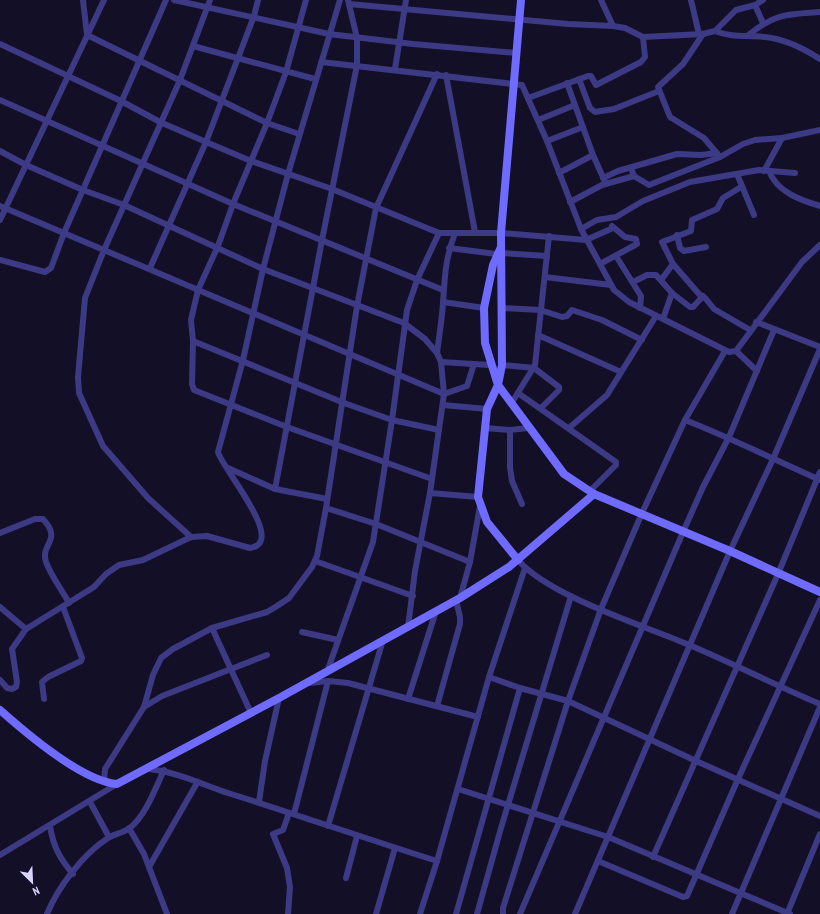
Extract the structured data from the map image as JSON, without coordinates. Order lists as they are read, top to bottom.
{
  "north": "bottom right"
}
